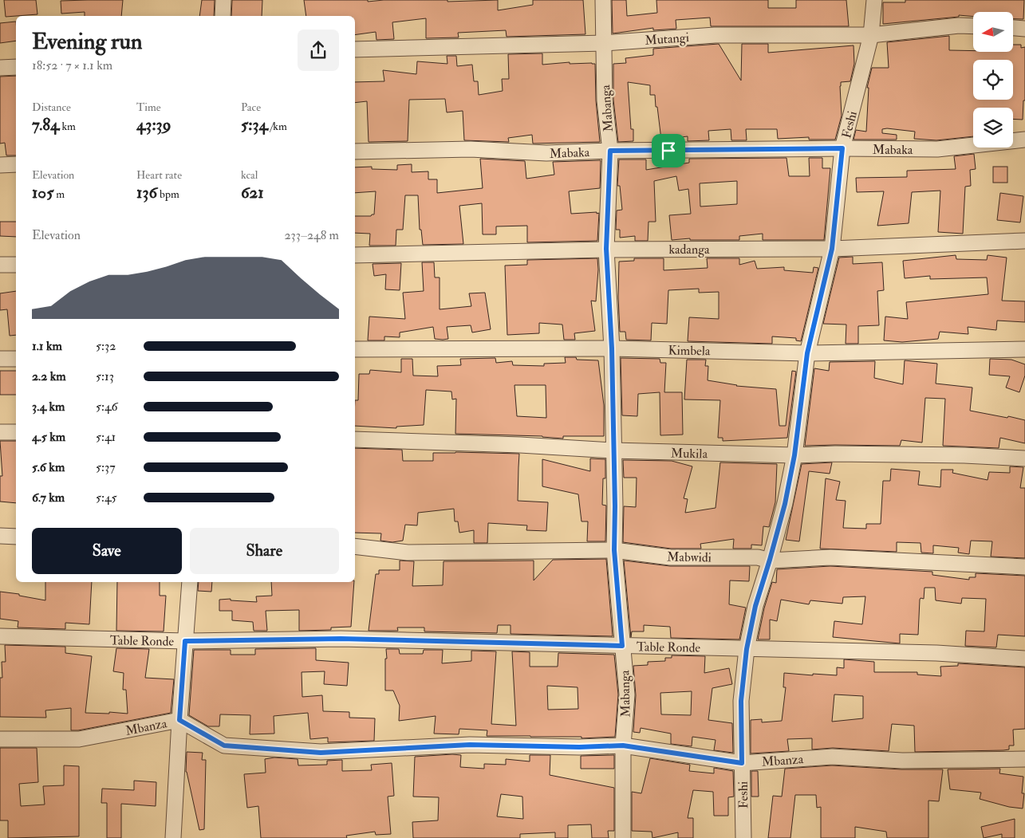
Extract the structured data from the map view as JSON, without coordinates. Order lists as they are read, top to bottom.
{
  "streets": {
    "street": [
      "Mutangi",
      "Mabanga",
      "Feshi",
      "Mabaka",
      "kadanga",
      "Kimbela",
      "Mukila",
      "Mabwidi",
      "Table Ronde",
      "Mbanza"
    ]
  },
  "crossings": [
    ["Mutangi", "Mabanga"],
    ["Mutangi", "Feshi"],
    ["Mabanga", "Mabaka"],
    ["Mabanga", "kadanga"],
    ["Mabanga", "Kimbela"],
    ["Mabanga", "Mukila"],
    ["Mabanga", "Mabwidi"],
    ["Mabanga", "Table Ronde"],
    ["Mabanga", "Mbanza"],
    ["Feshi", "Mabaka"],
    ["Feshi", "kadanga"],
    ["Feshi", "Kimbela"],
    ["Feshi", "Mukila"],
    ["Feshi", "Mabwidi"],
    ["Feshi", "Table Ronde"],
    ["Feshi", "Mbanza"]
  ],
  "north": "left",
  "page": {
    "heading": ["Evening run", "18:52 · 7 × 1.1 km"],
    "stats": [
      ["Distance", "7.84 km"],
      ["Time", "43:39"],
      ["Pace", "5:34 /km"],
      ["Elevation", "105 m"],
      ["Heart rate", "136 bpm"],
      ["kcal", "621"]
    ],
    "chart": ["Elevation", "233–248 m"],
    "list": [
      {
        "name": "1.1 km",
        "note": "5:32"
      },
      {
        "name": "2.2 km",
        "note": "5:13"
      },
      {
        "name": "3.4 km",
        "note": "5:46"
      },
      {
        "name": "4.5 km",
        "note": "5:41"
      },
      {
        "name": "5.6 km",
        "note": "5:37"
      },
      {
        "name": "6.7 km",
        "note": "5:45"
      }
    ],
    "buttons": ["Save", "Share"]
  }
}
